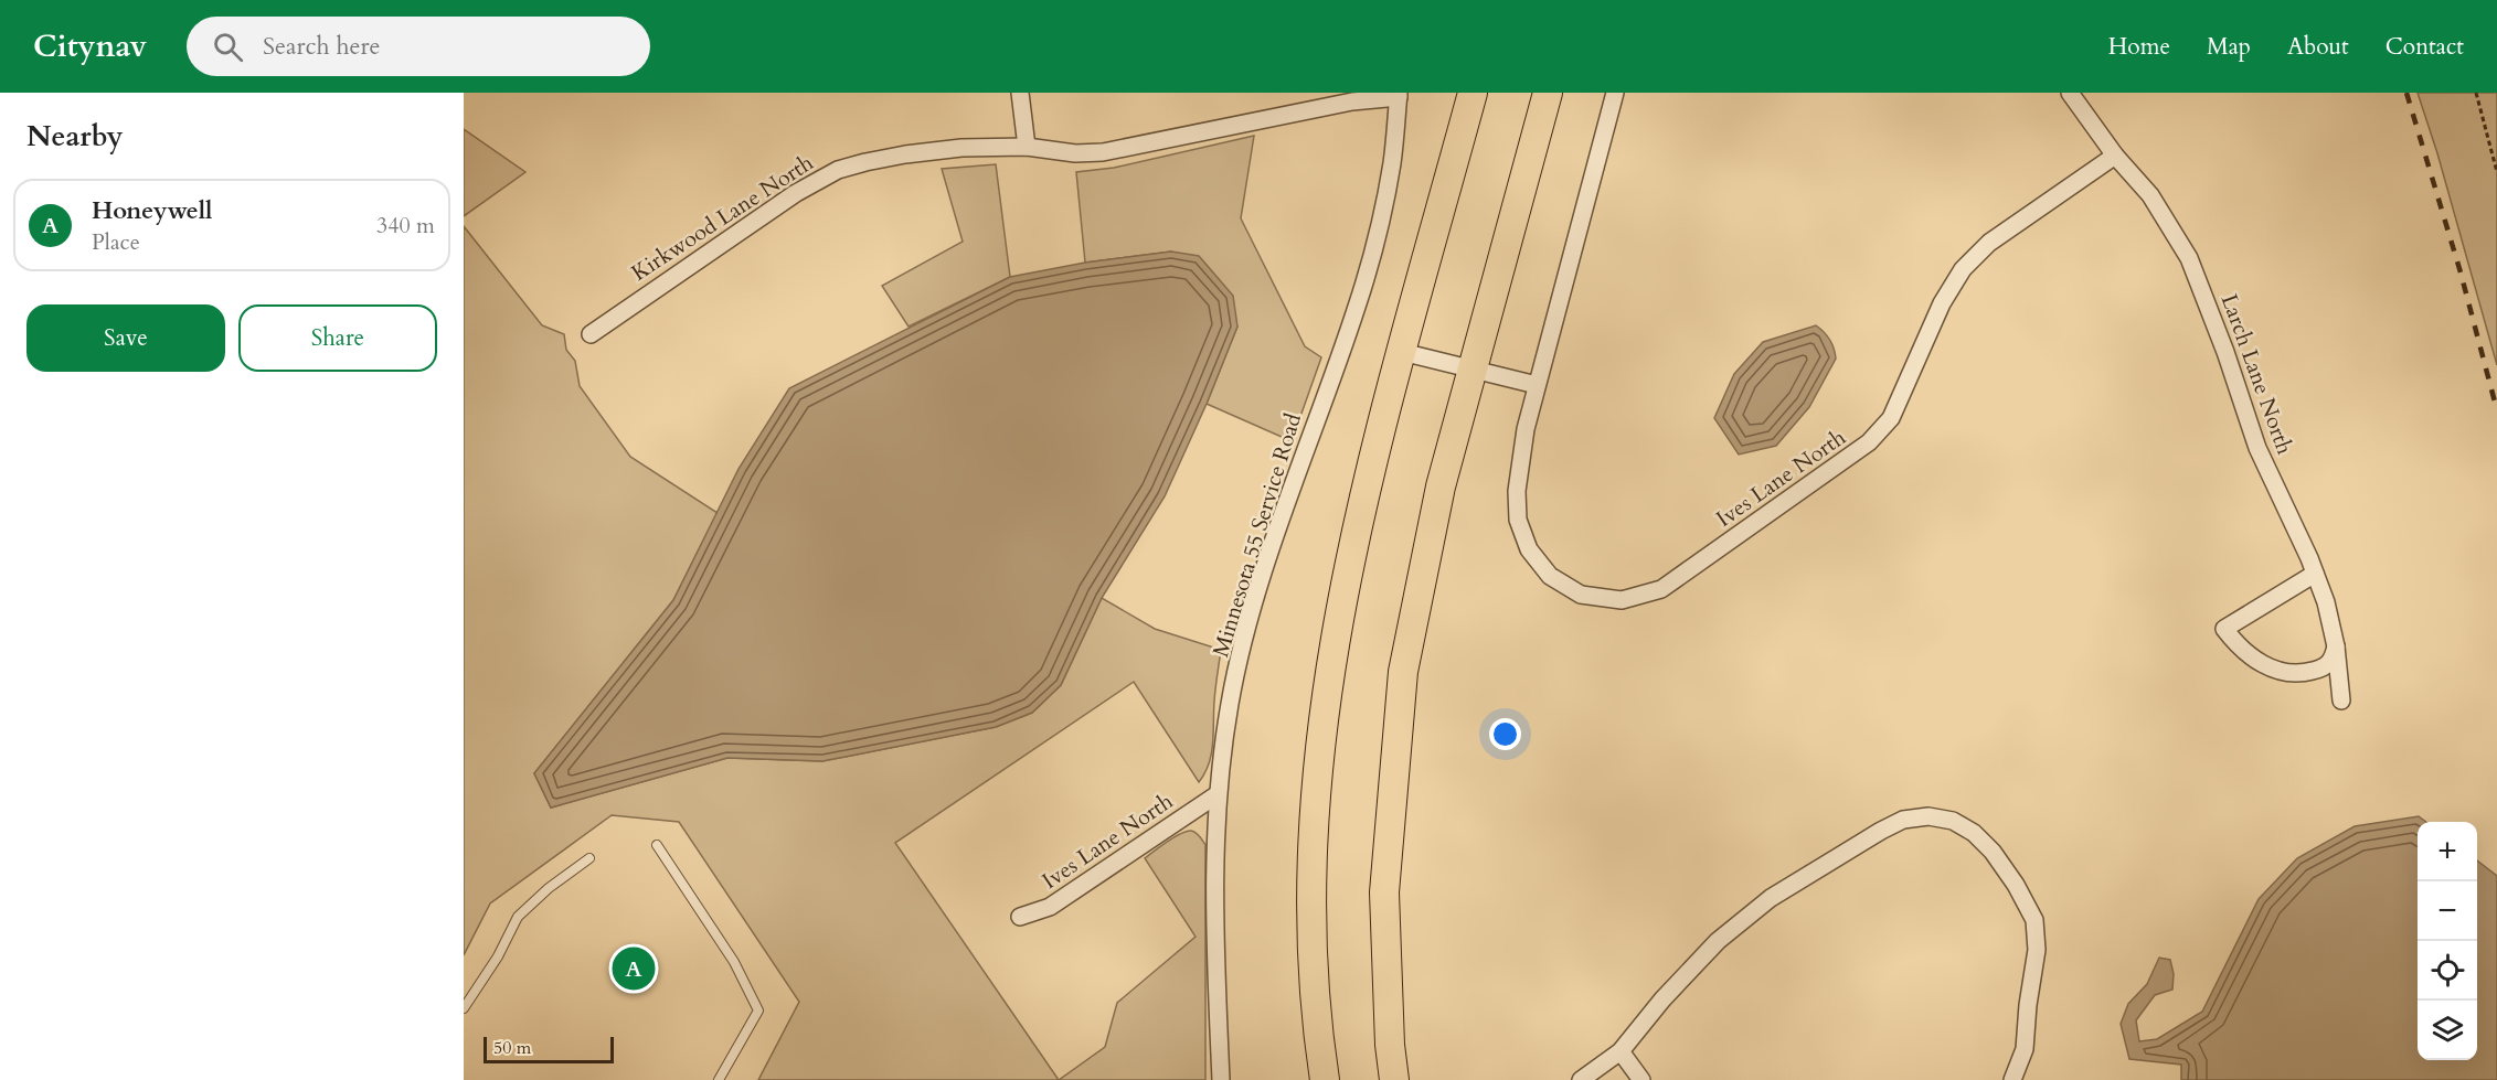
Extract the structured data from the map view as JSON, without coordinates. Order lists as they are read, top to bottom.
{
  "streets": {
    "street": [
      "Kirkwood Lane North",
      "Larch Lane North",
      "Ives Lane North",
      "Minnesota 55 Service Road"
    ]
  },
  "crossings": [
    ["Kirkwood Lane North", "Minnesota 55 Service Road"],
    ["Larch Lane North", "Ives Lane North"],
    ["Ives Lane North", "Minnesota 55 Service Road"]
  ],
  "scale_bar": "50 m",
  "page": {
    "header": "Citynav",
    "search": "Search here",
    "nav": [
      "Home",
      "Map",
      "About",
      "Contact"
    ],
    "heading": "Nearby",
    "list": [
      {
        "mark": "A",
        "name": "Honeywell",
        "note": "Place",
        "value": "340 m"
      }
    ],
    "buttons": ["Save", "Share"],
    "map_buttons": ["+", "−"],
    "pins": "A",
    "scale": "50 m"
  }
}
